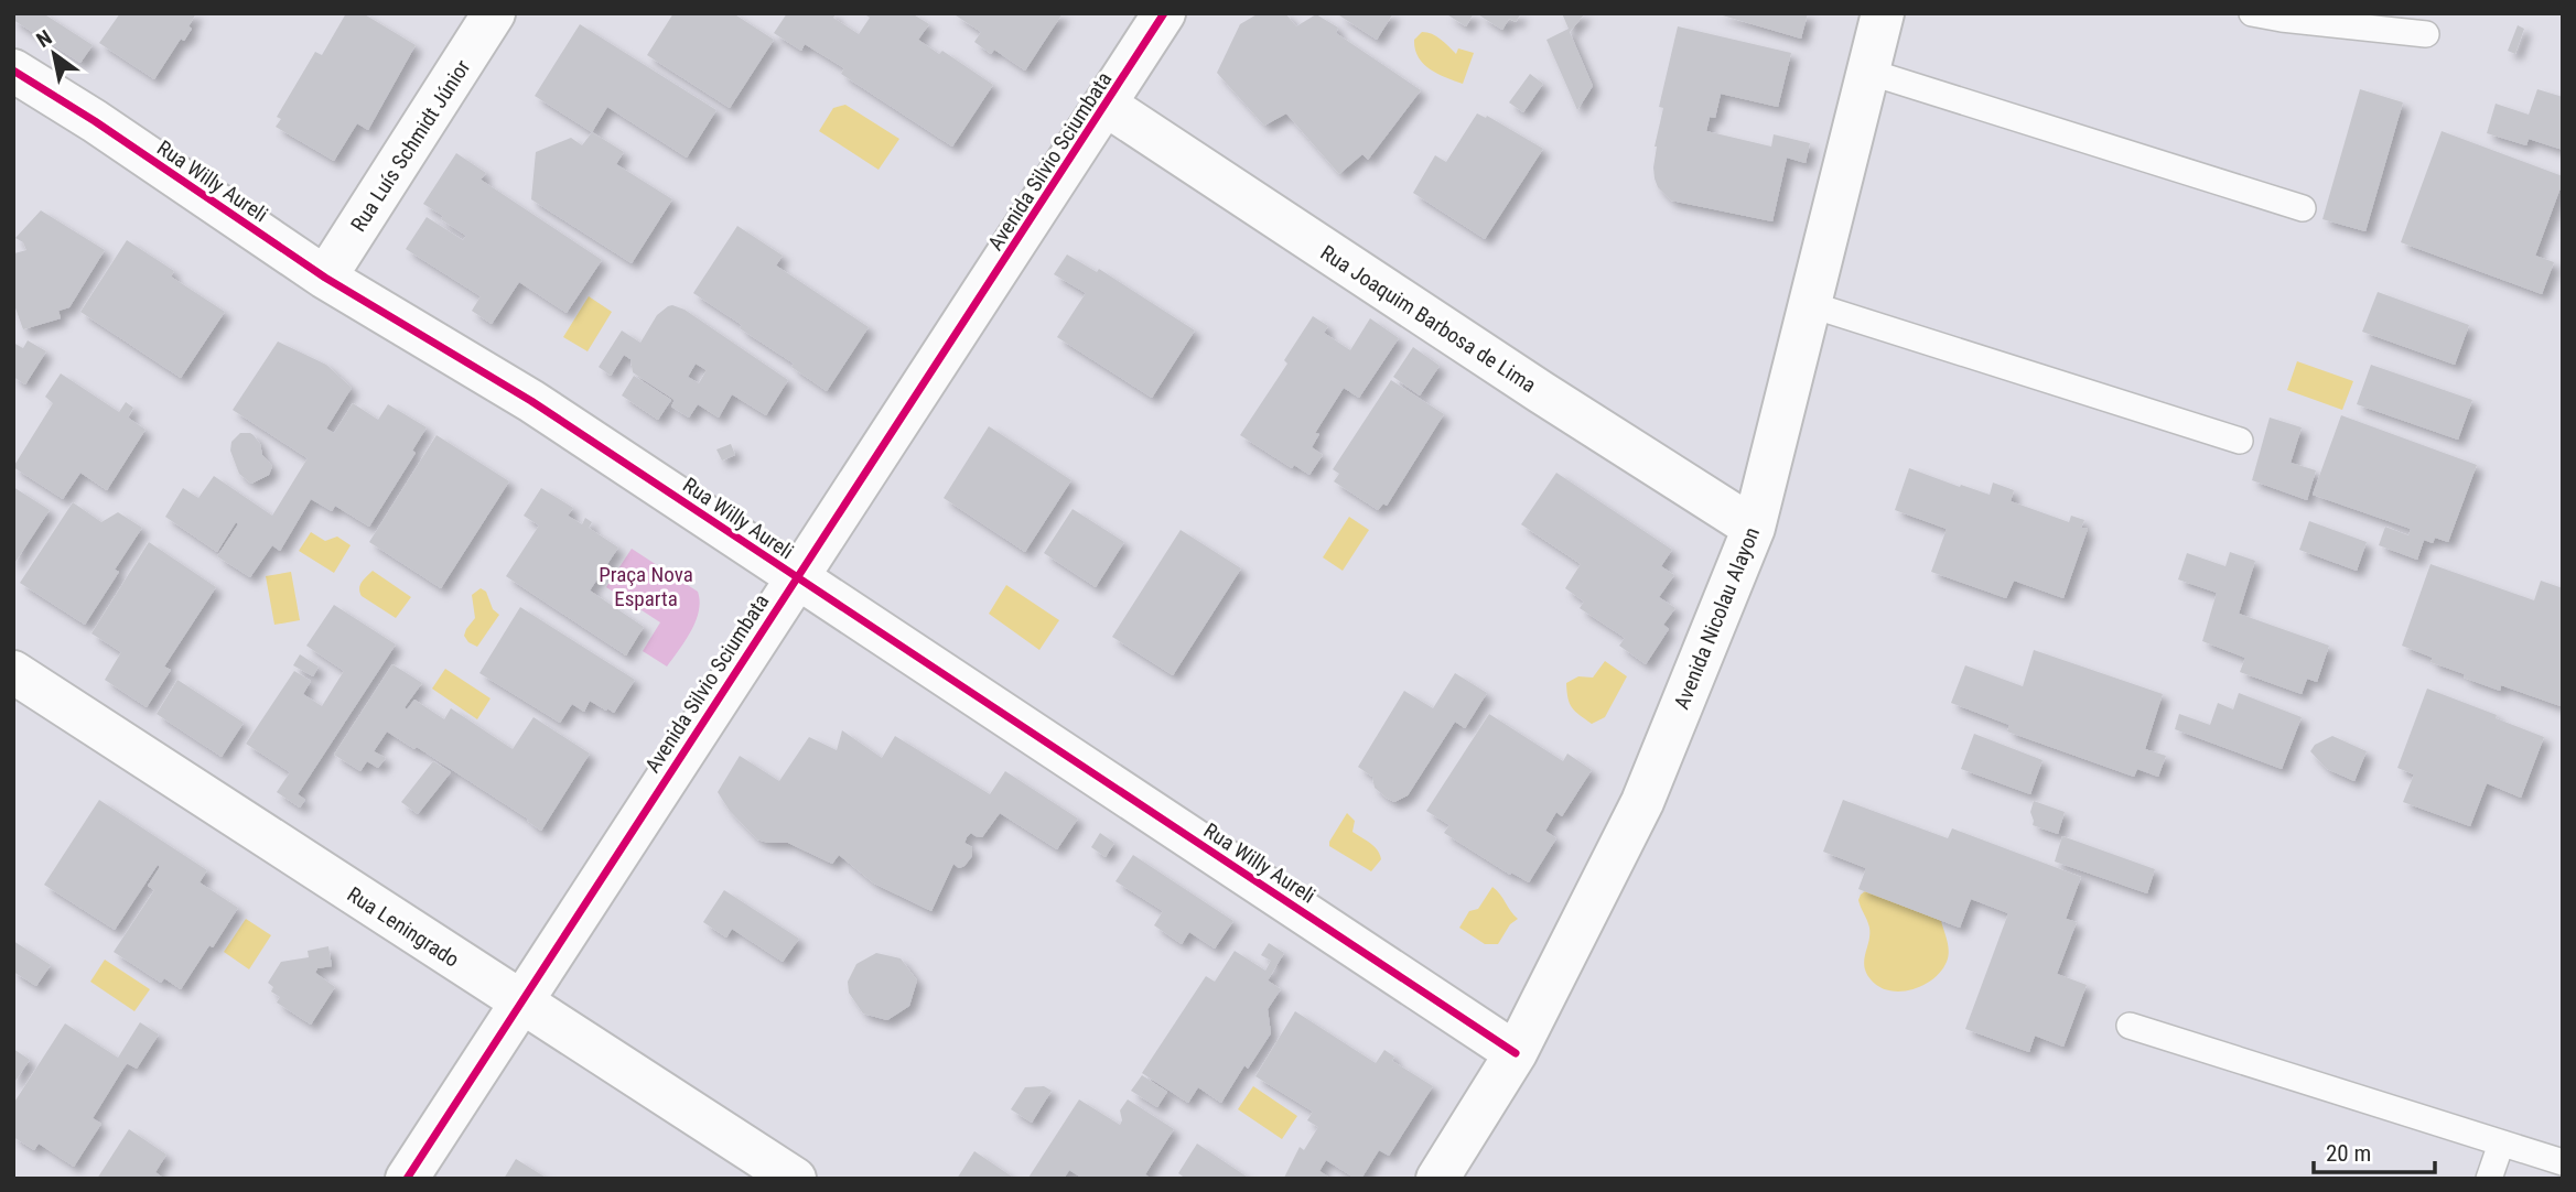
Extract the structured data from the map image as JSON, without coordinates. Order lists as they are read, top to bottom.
{
  "streets": {
    "street": [
      "Rua Luís Schmidt Júnior",
      "Avenida Silvio Sciumbata",
      "Rua Willy Aureli",
      "Rua Joaquim Barbosa de Lima",
      "Avenida Nicolau Alayon",
      "Rua Leningrado"
    ]
  },
  "crossings": [
    ["Rua Luís Schmidt Júnior", "Rua Willy Aureli"],
    ["Avenida Silvio Sciumbata", "Rua Willy Aureli"],
    ["Avenida Silvio Sciumbata", "Rua Joaquim Barbosa de Lima"],
    ["Avenida Silvio Sciumbata", "Rua Leningrado"],
    ["Rua Willy Aureli", "Avenida Nicolau Alayon"],
    ["Rua Joaquim Barbosa de Lima", "Avenida Nicolau Alayon"]
  ],
  "parks": ["Praça Nova Esparta"],
  "scale_bar": "20 m",
  "north": "top left"
}
